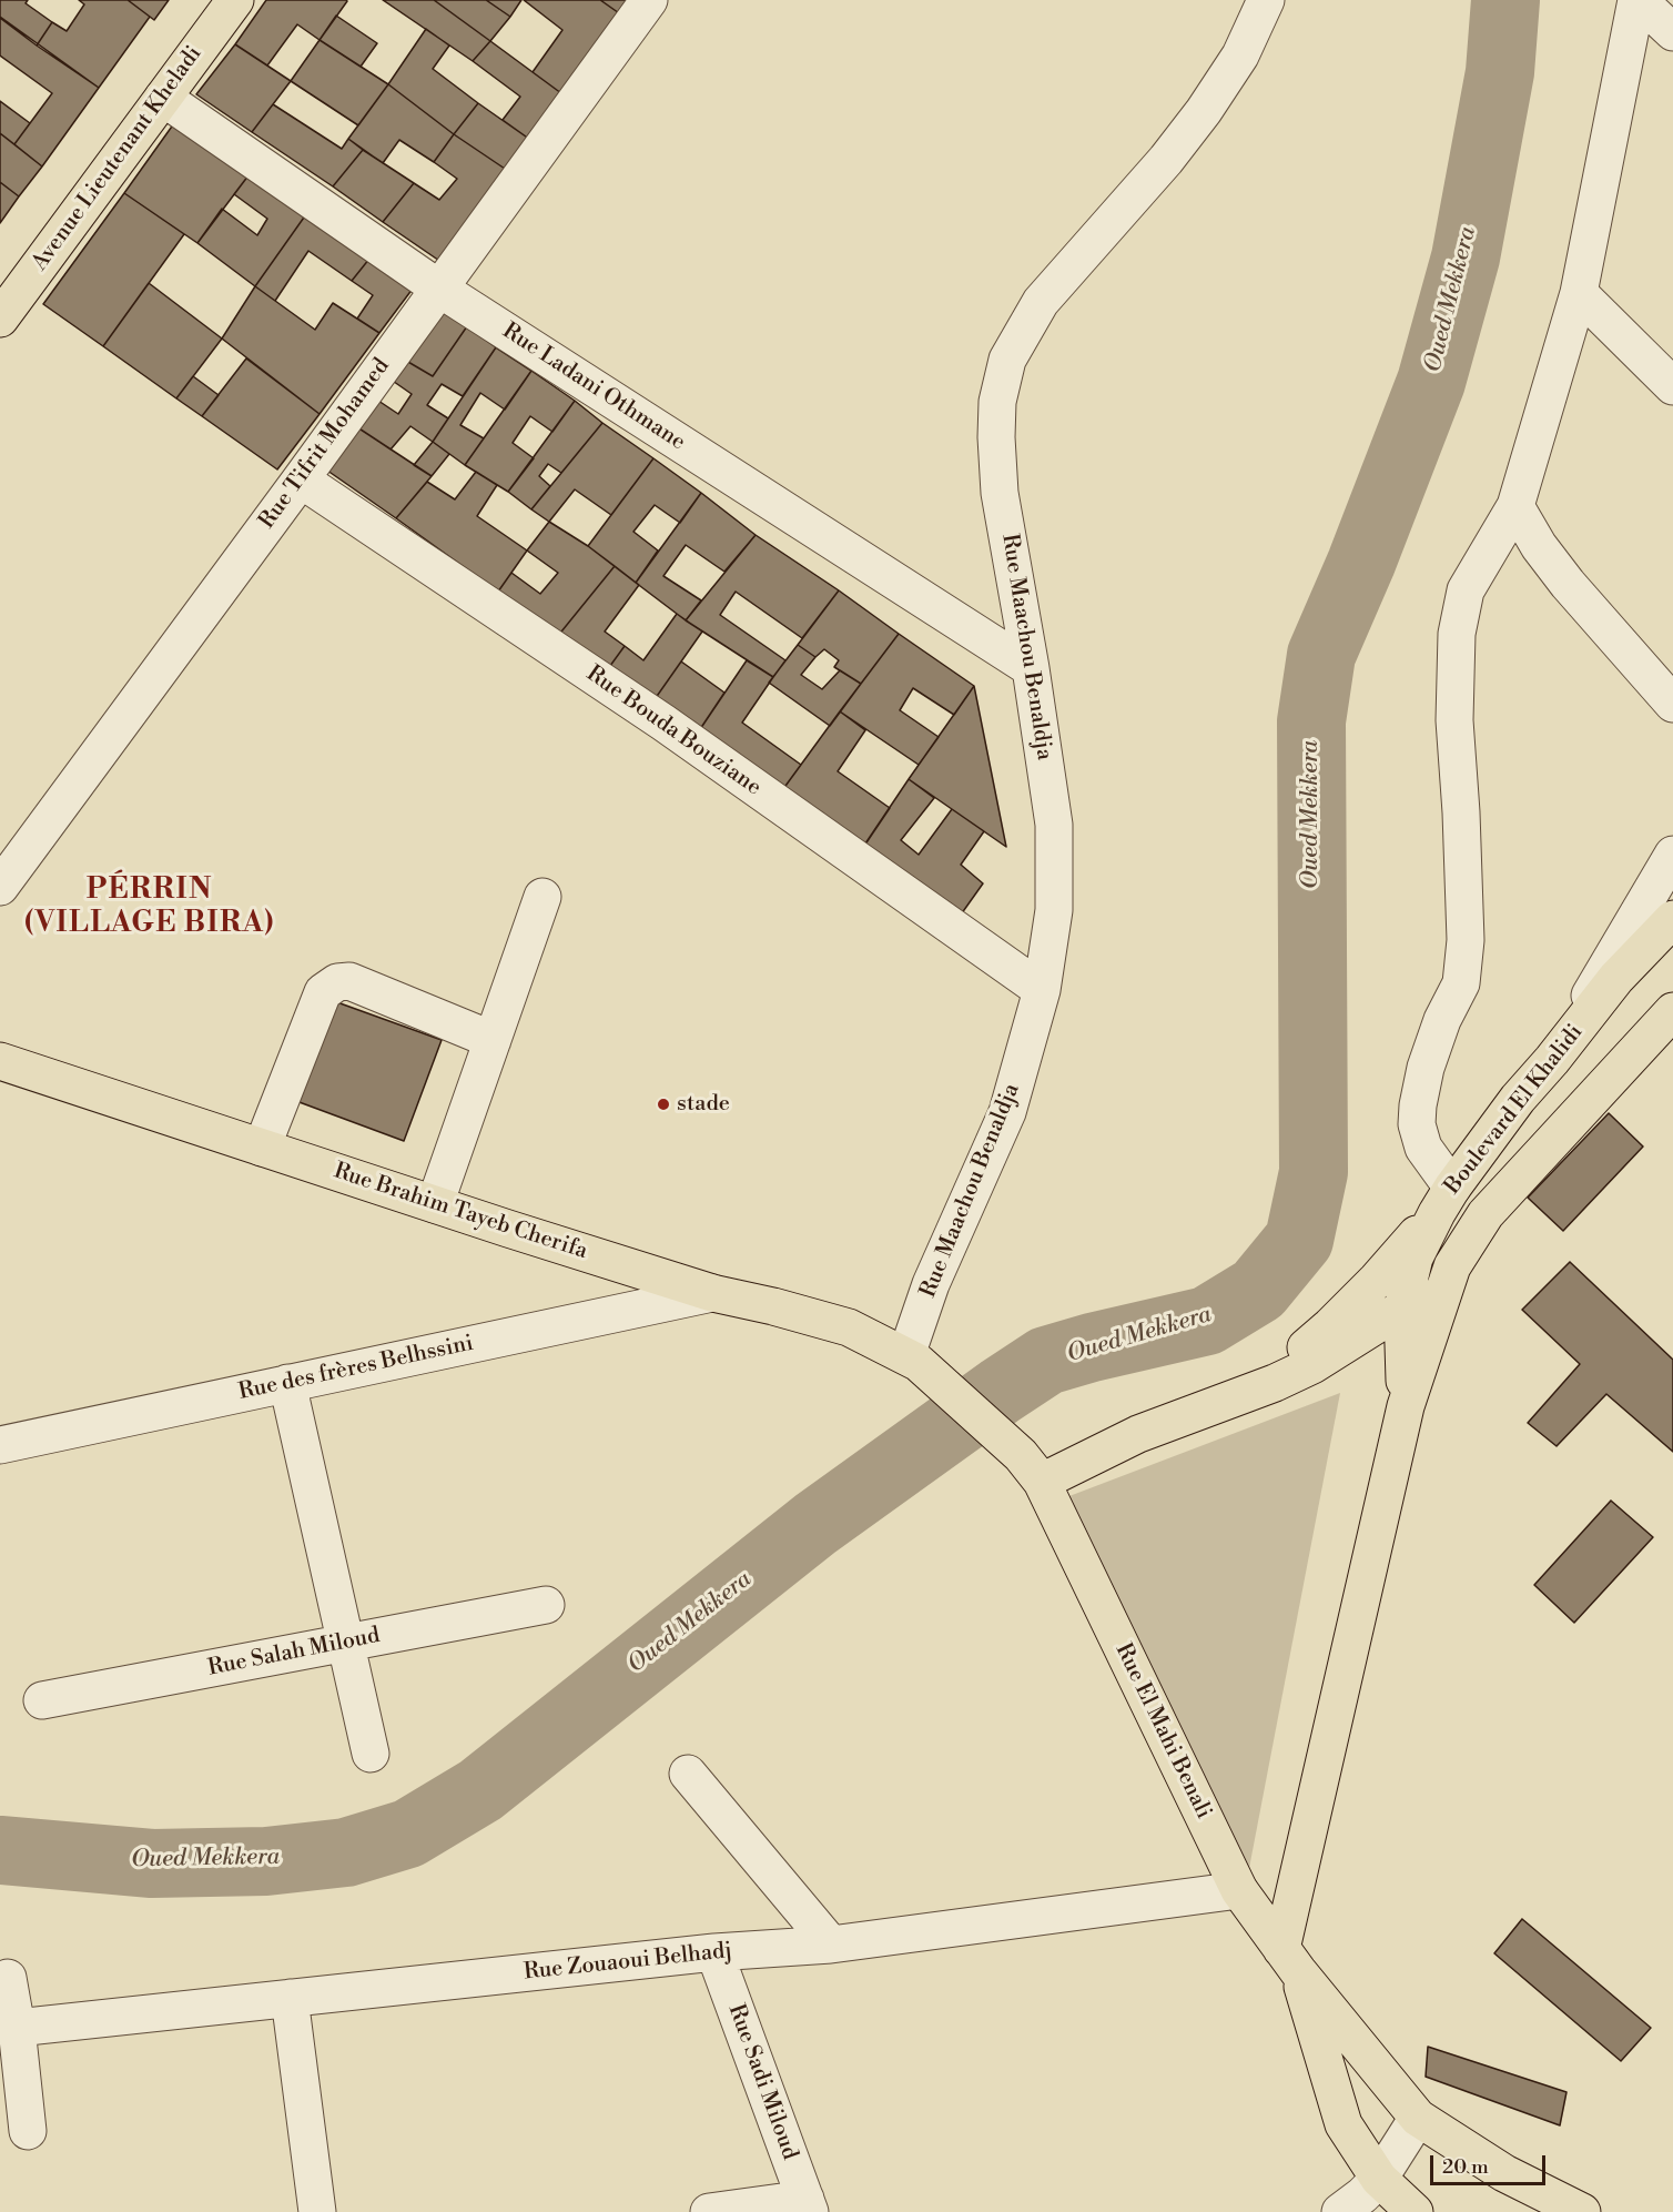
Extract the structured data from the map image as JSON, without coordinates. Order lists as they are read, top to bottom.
{
  "streets": {
    "main road": [
      "Avenue Lieutenant Kheladi",
      "Boulevard El Khalidi",
      "Rue Brahim Tayeb Cherifa",
      "Rue El Mahi Benali"
    ],
    "street": [
      "Rue Ladani Othmane",
      "Rue Tifrit Mohamed",
      "Rue Maachou Benaldja",
      "Rue Bouda Bouziane",
      "Rue des frères Belhssini",
      "Rue Salah Miloud",
      "Rue Zouaoui Belhadj",
      "Rue Sadi Miloud"
    ]
  },
  "crossings": [
    ["Avenue Lieutenant Kheladi", "Rue Ladani Othmane"],
    ["Rue Ladani Othmane", "Rue Tifrit Mohamed"],
    ["Rue Ladani Othmane", "Rue Maachou Benaldja"],
    ["Rue Tifrit Mohamed", "Rue Bouda Bouziane"],
    ["Rue Maachou Benaldja", "Rue Bouda Bouziane"],
    ["Rue Maachou Benaldja", "Rue Brahim Tayeb Cherifa"],
    ["Rue Brahim Tayeb Cherifa", "Rue des frères Belhssini"],
    ["Rue Brahim Tayeb Cherifa", "Rue El Mahi Benali"],
    ["Rue El Mahi Benali", "Rue Zouaoui Belhadj"],
    ["Rue Zouaoui Belhadj", "Rue Sadi Miloud"]
  ],
  "districts": ["PÉRRIN (VILLAGE BIRA)"],
  "water": ["Oued Mekkera"],
  "places": ["stade"],
  "scale_bar": "20 m"
}
